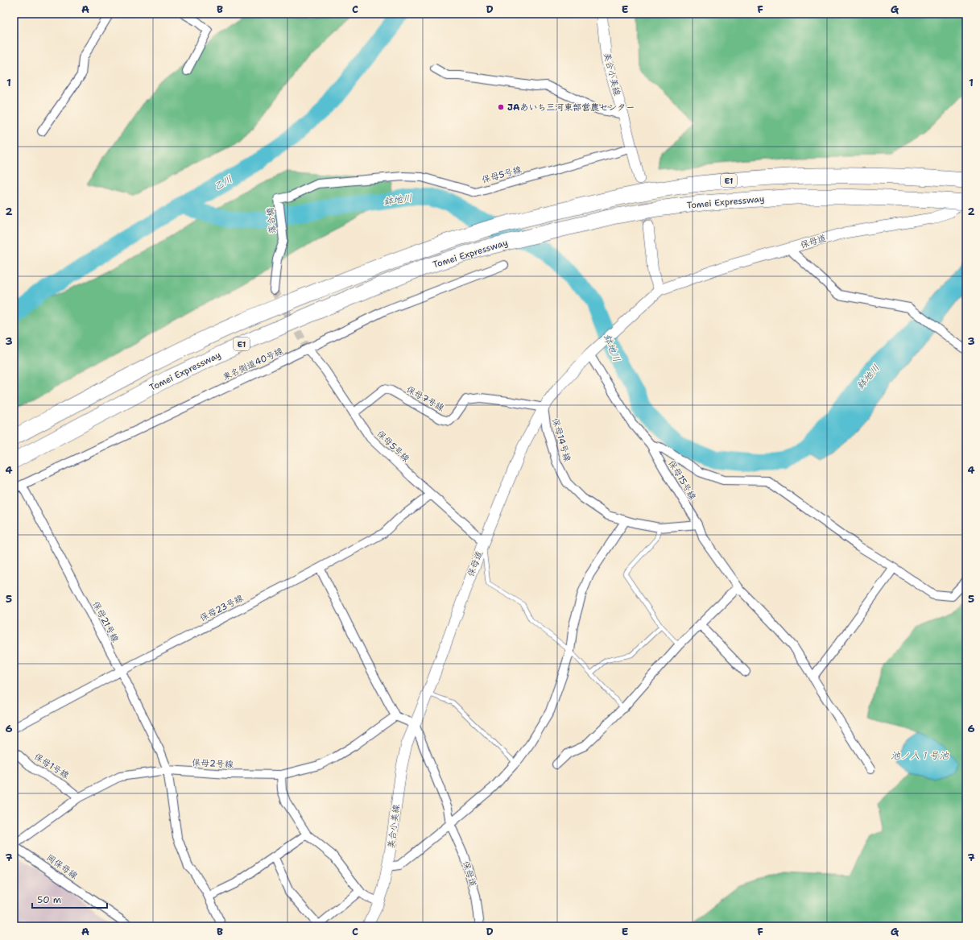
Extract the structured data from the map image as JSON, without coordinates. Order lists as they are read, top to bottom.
{
  "streets": {
    "highway": ["E1", "Tomei Expressway"],
    "street": [
      "美合小美線",
      "保母5号線",
      "落合橋",
      "保母道",
      "東名側道40号線",
      "保母7号線",
      "保母14号線",
      "保母15号線",
      "保母23号線",
      "保母21号線",
      "保母2号線",
      "保母1号線",
      "岡保母線"
    ]
  },
  "crossings": [
    ["美合小美線", "保母5号線"],
    ["美合小美線", "保母道"],
    ["保母5号線", "落合橋"],
    ["保母5号線", "保母道"],
    ["保母5号線", "東名側道40号線"],
    ["保母5号線", "保母7号線"],
    ["保母5号線", "保母23号線"],
    ["保母道", "保母7号線"],
    ["保母道", "保母14号線"],
    ["保母道", "保母15号線"],
    ["東名側道40号線", "保母21号線"],
    ["保母7号線", "保母14号線"],
    ["保母14号線", "保母15号線"],
    ["保母23号線", "保母21号線"],
    ["保母21号線", "保母2号線"],
    ["保母2号線", "保母1号線"],
    ["保母2号線", "岡保母線"]
  ],
  "water": ["乙川", "鉢地川", "池ノ入１号池"],
  "places": ["JAあいち三河東部営農センター"],
  "scale_bar": "50 m",
  "grid": {
    "columns": [
      "A",
      "B",
      "C",
      "D",
      "E",
      "F",
      "G"
    ],
    "rows": [
      "1",
      "2",
      "3",
      "4",
      "5",
      "6",
      "7"
    ]
  }
}
